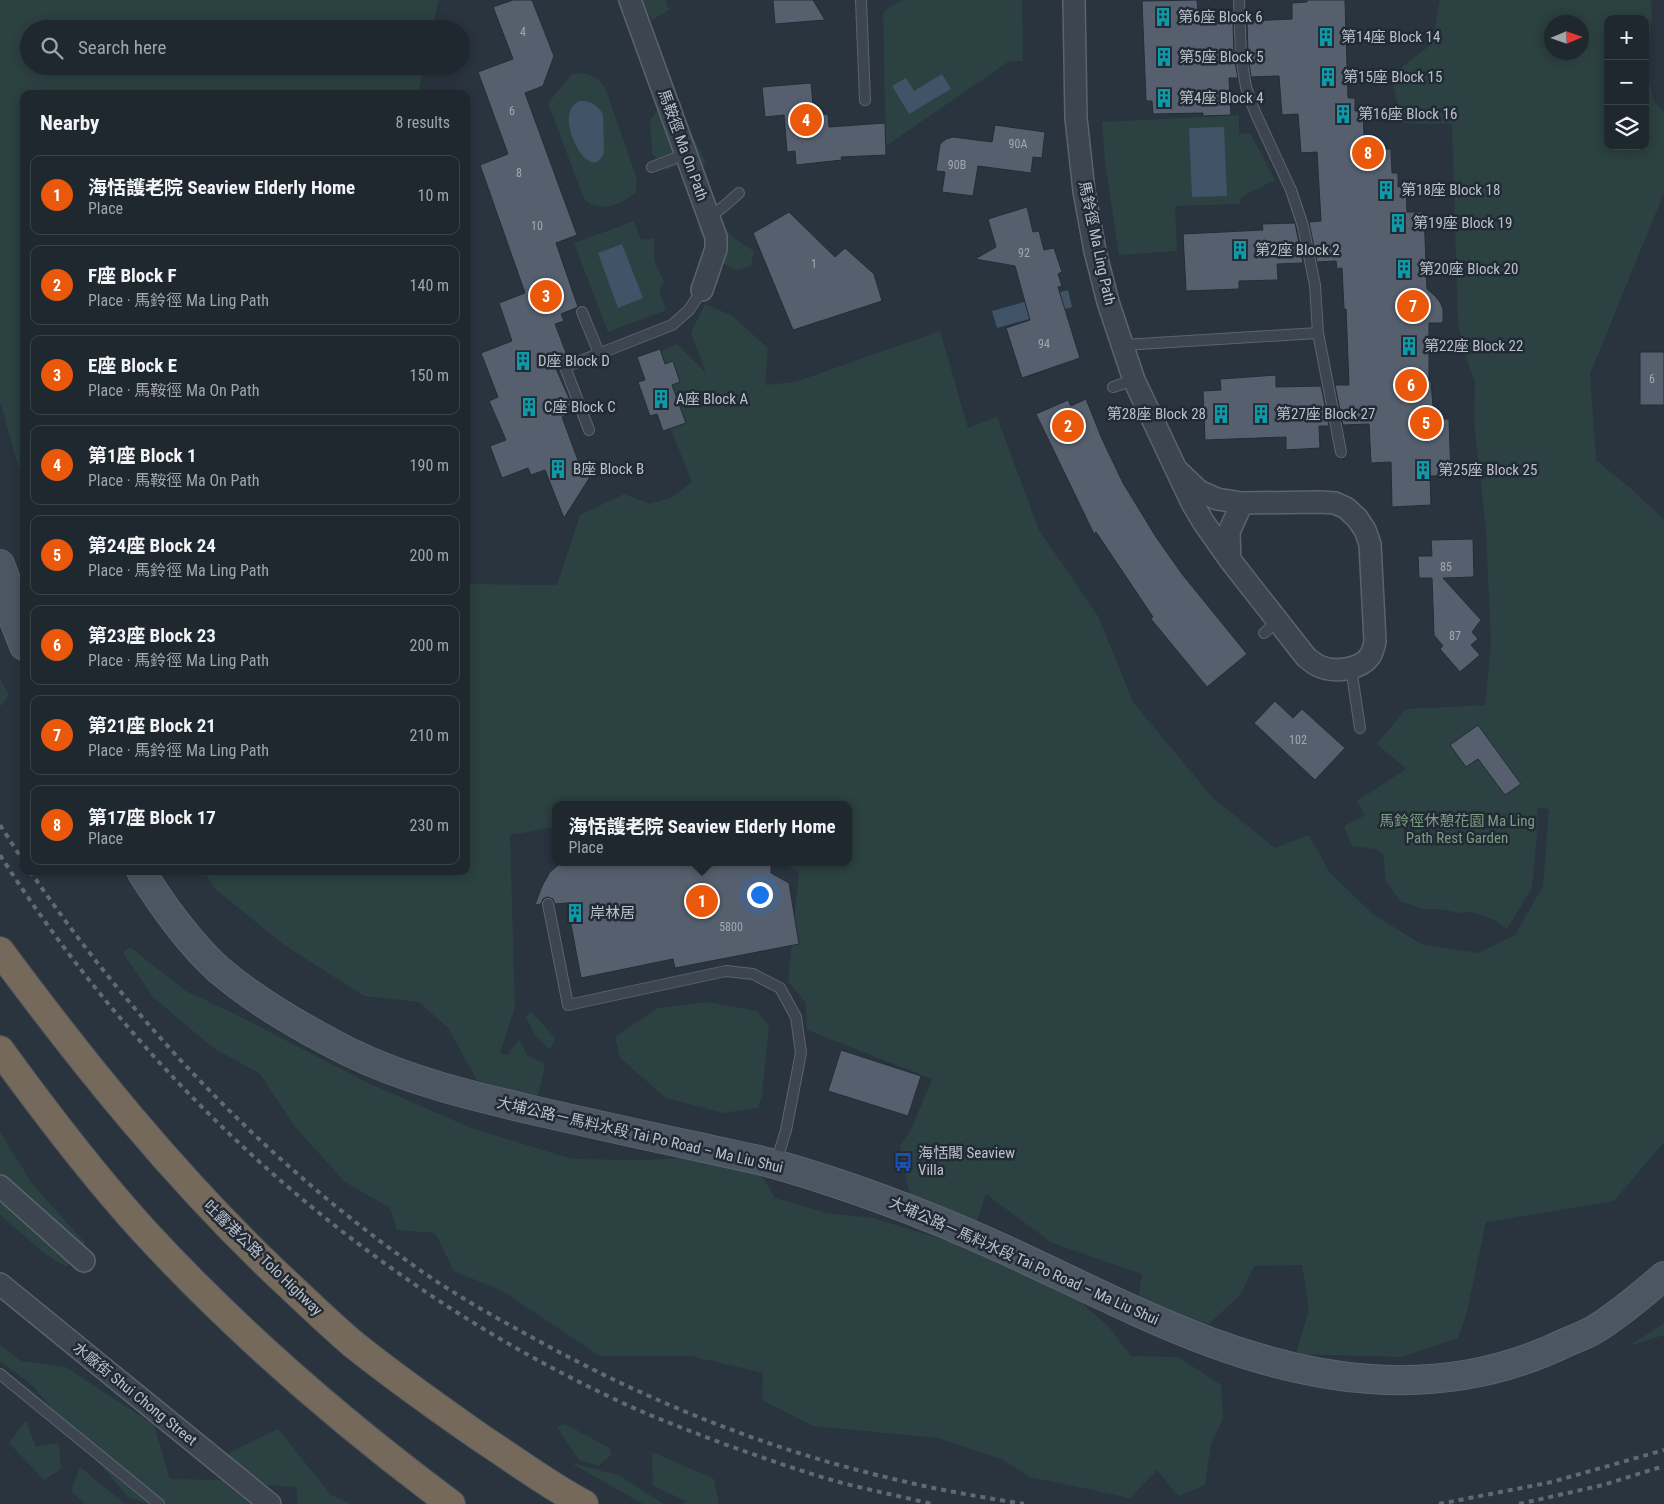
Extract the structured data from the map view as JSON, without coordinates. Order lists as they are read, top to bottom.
{
  "streets": {
    "highway": ["吐露港公路 Tolo Highway"],
    "main road": ["大埔公路－馬料水段 Tai Po Road – Ma Liu Shui"],
    "street": ["馬鞍徑 Ma On Path", "馬鈴徑 Ma Ling Path", "水廠街 Shui Chong Street"]
  },
  "parks": ["馬鈴徑休憩花園 Ma Ling Path Rest Garden"],
  "places": {
    "building": [
      "第6座 Block 6",
      "第14座 Block 14",
      "第5座 Block 5",
      "第15座 Block 15",
      "第4座 Block 4",
      "第16座 Block 16",
      "第18座 Block 18",
      "第19座 Block 19",
      "第2座 Block 2",
      "第20座 Block 20",
      "第22座 Block 22",
      "D座 Block D",
      "A座 Block A",
      "C座 Block C",
      "第28座 Block 28",
      "第27座 Block 27",
      "B座 Block B",
      "第25座 Block 25",
      "岸林居"
    ],
    "bus stop": ["海恬閣 Seaview Villa"]
  },
  "house_numbers": [
    "4",
    "6",
    "90A",
    "90B",
    "8",
    "10",
    "92",
    "1",
    "94",
    "6",
    "85",
    "87",
    "102",
    "5800"
  ],
  "north": "right",
  "page": {
    "map_buttons": ["+", "−"],
    "search": "Search here",
    "heading": ["Nearby", "8 results"],
    "pins": [
      "4",
      "8",
      "3",
      "7",
      "6",
      "5",
      "2",
      "1"
    ],
    "list": [
      {
        "mark": "1",
        "name": "海恬護老院 Seaview Elderly Home",
        "note": "Place",
        "value": "10 m"
      },
      {
        "mark": "2",
        "name": "F座 Block F",
        "note": "Place · 馬鈴徑 Ma Ling Path",
        "value": "140 m"
      },
      {
        "mark": "3",
        "name": "E座 Block E",
        "note": "Place · 馬鞍徑 Ma On Path",
        "value": "150 m"
      },
      {
        "mark": "4",
        "name": "第1座 Block 1",
        "note": "Place · 馬鞍徑 Ma On Path",
        "value": "190 m"
      },
      {
        "mark": "5",
        "name": "第24座 Block 24",
        "note": "Place · 馬鈴徑 Ma Ling Path",
        "value": "200 m"
      },
      {
        "mark": "6",
        "name": "第23座 Block 23",
        "note": "Place · 馬鈴徑 Ma Ling Path",
        "value": "200 m"
      },
      {
        "mark": "7",
        "name": "第21座 Block 21",
        "note": "Place · 馬鈴徑 Ma Ling Path",
        "value": "210 m"
      },
      {
        "mark": "8",
        "name": "第17座 Block 17",
        "note": "Place",
        "value": "230 m"
      }
    ],
    "popup": ["海恬護老院 Seaview Elderly Home", "Place"]
  }
}
